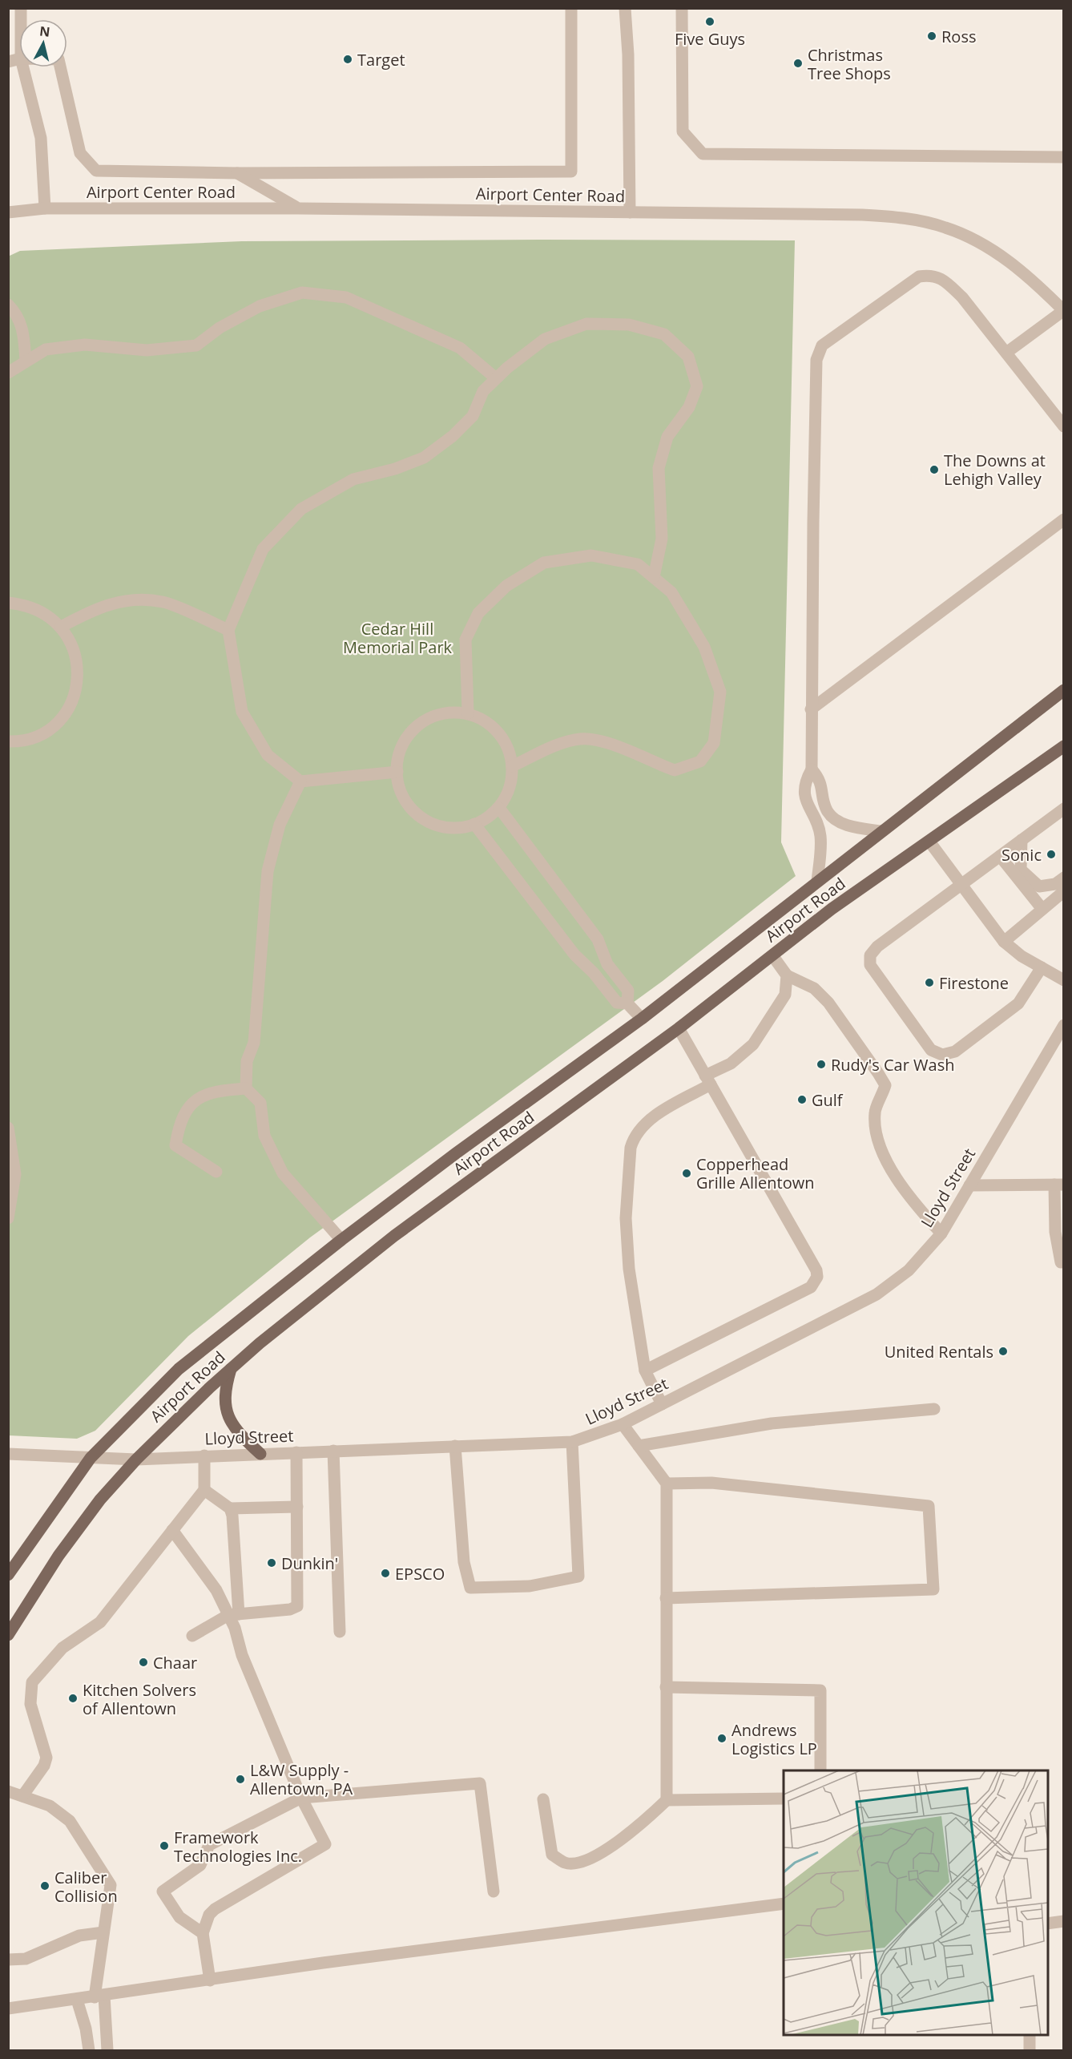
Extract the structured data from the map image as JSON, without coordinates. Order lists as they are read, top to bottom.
{
  "streets": {
    "main road": ["Airport Road"],
    "street": ["Airport Center Road", "Lloyd Street"]
  },
  "crossings": [
    ["Airport Road", "Lloyd Street"]
  ],
  "parks": ["Cedar Hill Memorial Park"],
  "places": [
    "Five Guys",
    "Ross",
    "Target",
    "Christmas Tree Shops",
    "The Downs at Lehigh Valley",
    "Sonic",
    "Firestone",
    "Rudy's Car Wash",
    "Gulf",
    "Copperhead Grille Allentown",
    "United Rentals",
    "Dunkin'",
    "EPSCO",
    "Chaar",
    "Kitchen Solvers of Allentown",
    "Andrews Logistics LP",
    "L&W Supply - Allentown, PA",
    "Framework Technologies Inc.",
    "Caliber Collision"
  ],
  "north": "top"
}
